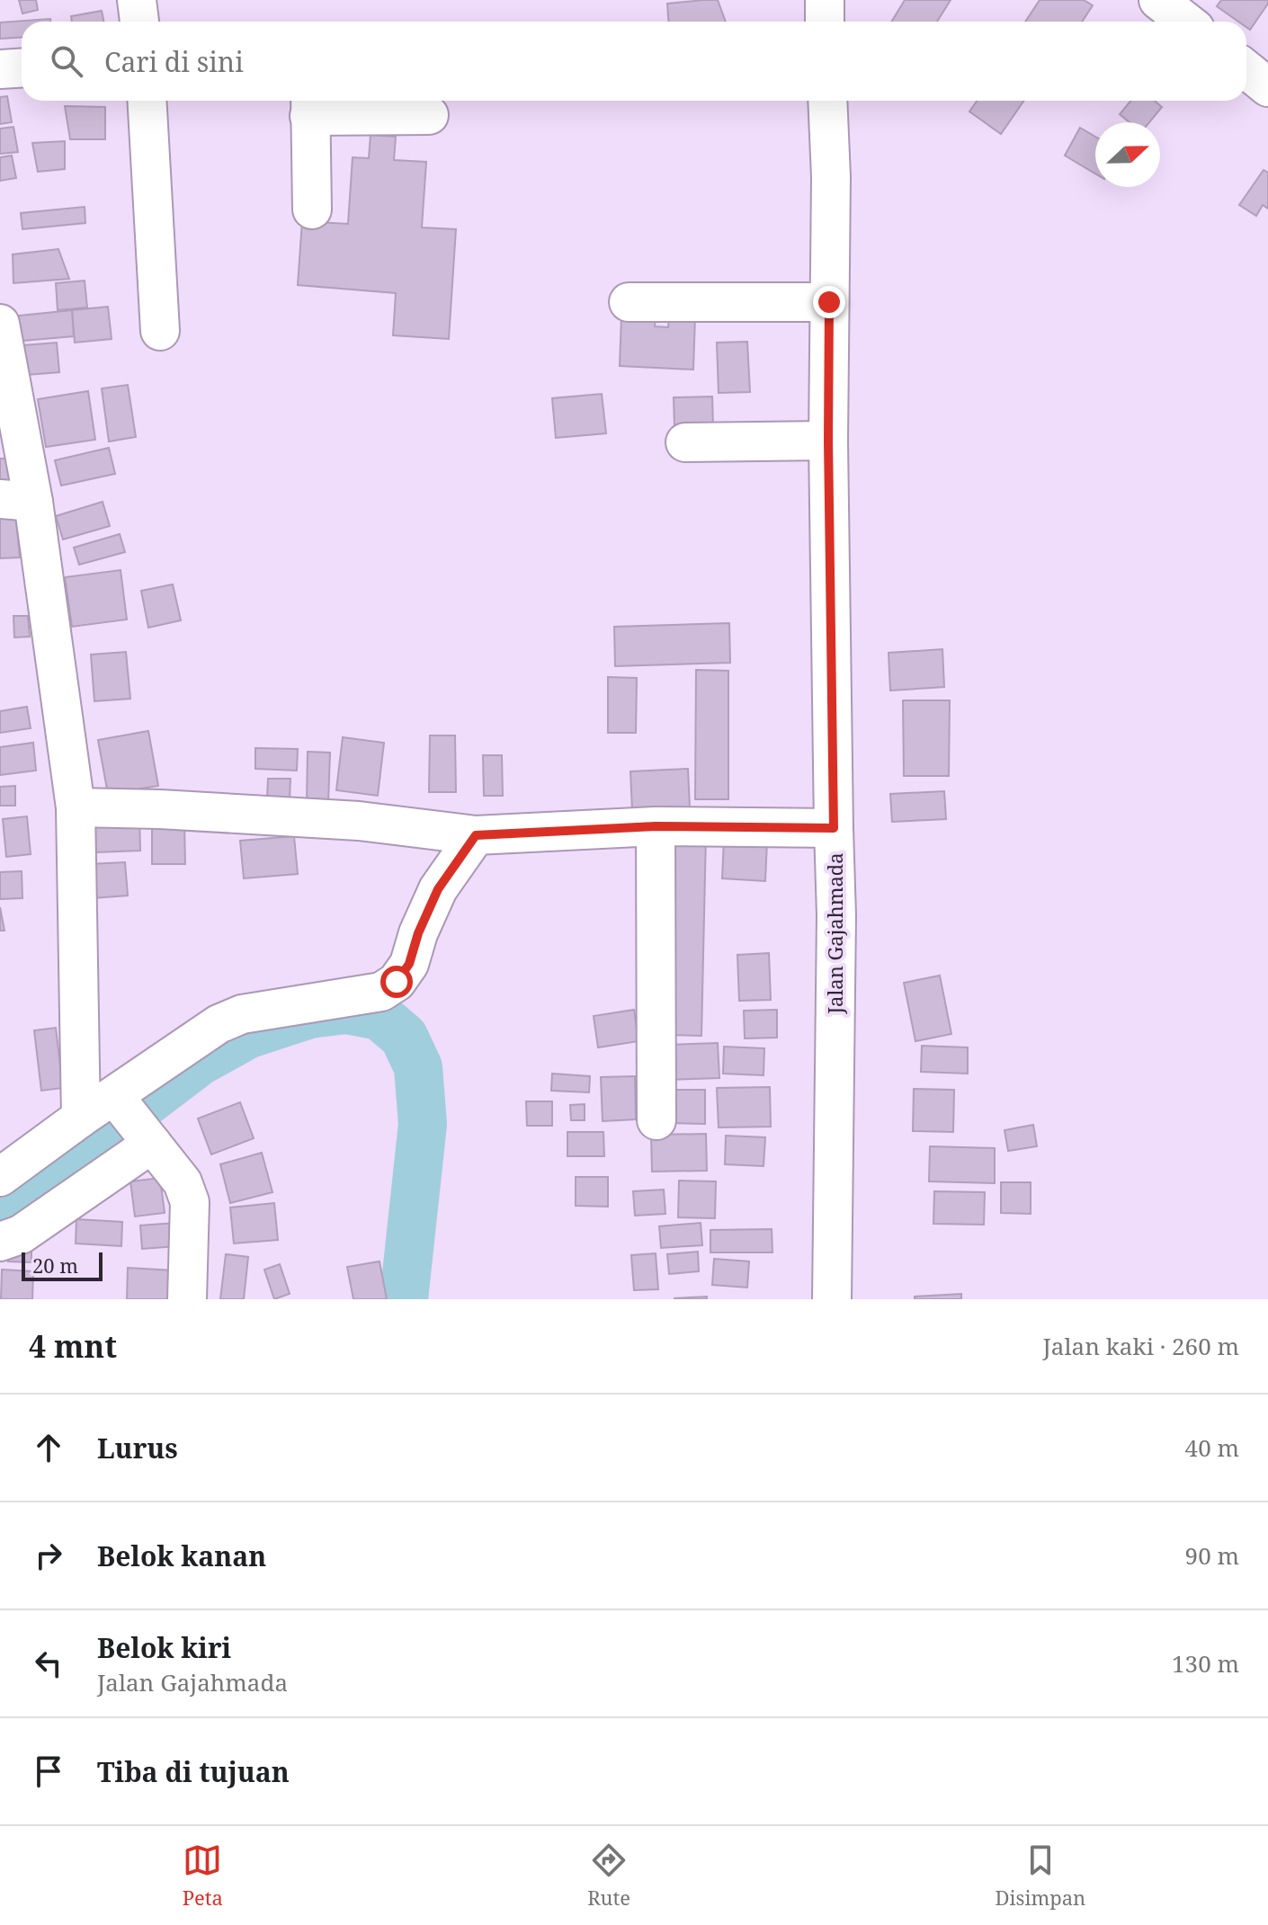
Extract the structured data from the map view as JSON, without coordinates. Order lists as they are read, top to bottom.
{
  "streets": {
    "street": ["Jalan Gajahmada"]
  },
  "scale_bar": "20 m",
  "north": "right",
  "page": {
    "search": "Cari di sini",
    "scale": "20 m",
    "heading": ["4 mnt", "Jalan kaki · 260 m"],
    "list": [
      ["Lurus", "40 m"],
      ["Belok kanan", "90 m"],
      ["Belok kiri", "Jalan Gajahmada", "130 m"],
      "Tiba di tujuan"
    ],
    "nav": ["Peta", "Rute", "Disimpan"]
  }
}
